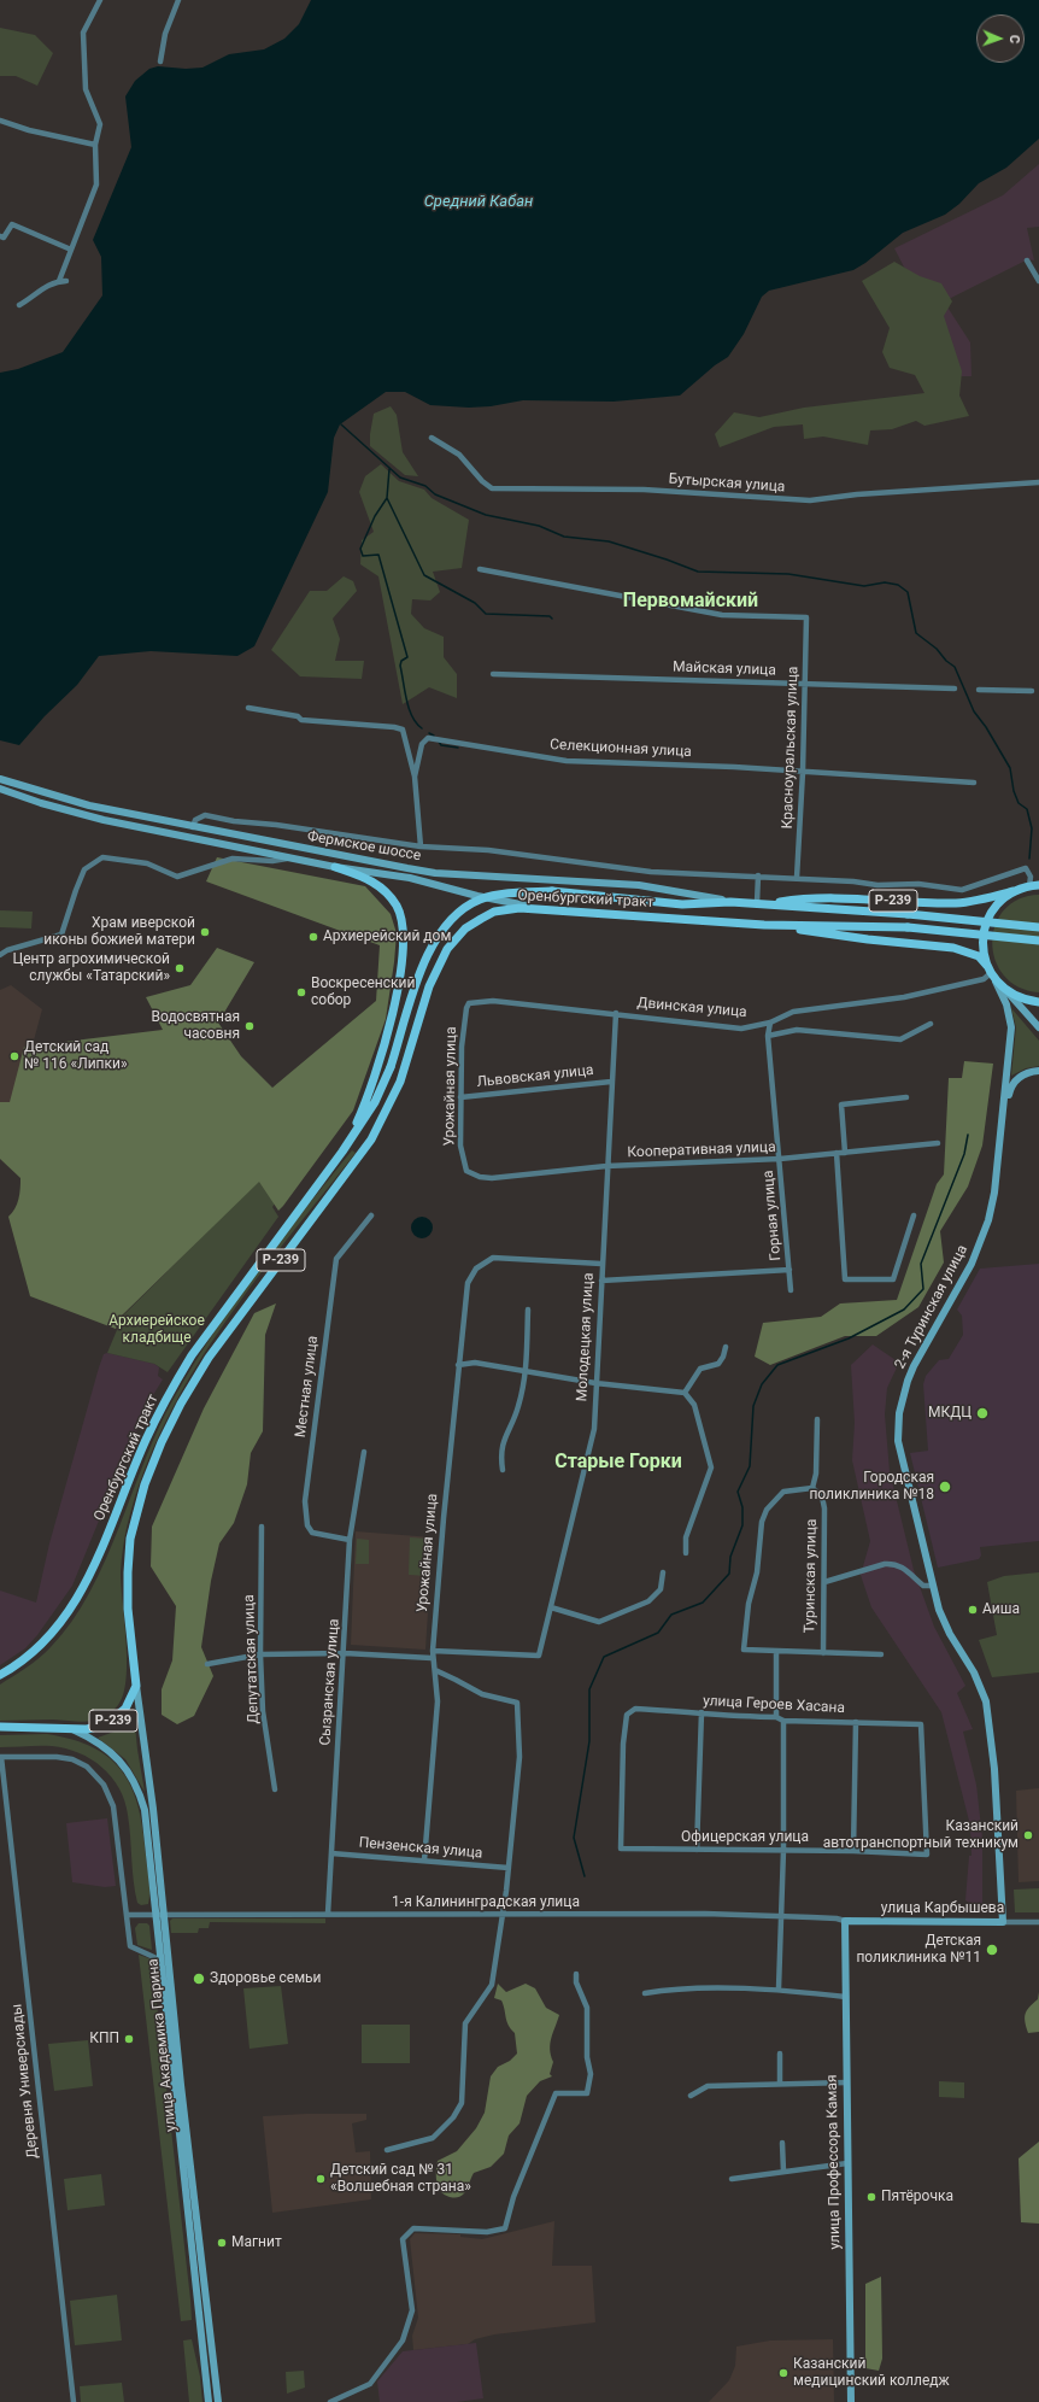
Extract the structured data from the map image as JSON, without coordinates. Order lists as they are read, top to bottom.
{
  "streets": {
    "main road": [
      "Фермское шоссе",
      "Оренбургский тракт",
      "Р-239",
      "2-я Туринская улица",
      "улица Карбышева",
      "улица Академика Парина",
      "улица Профессора Камая"
    ],
    "street": [
      "Бутырская улица",
      "Майская улица",
      "Красноуральская улица",
      "Селекционная улица",
      "Двинская улица",
      "Львовская улица",
      "Урожайная улица",
      "Кооперативная улица",
      "Горная улица",
      "Молодецкая улица",
      "Местная улица",
      "Туринская улица",
      "Депутатская улица",
      "Сызранская улица",
      "улица Героев Хасана",
      "Офицерская улица",
      "Пензенская улица",
      "1-я Калининградская улица",
      "Деревня Универсиады"
    ]
  },
  "crossings": [
    ["Майская улица", "Красноуральская улица"],
    ["Красноуральская улица", "Селекционная улица"],
    ["Фермское шоссе", "Оренбургский тракт"],
    ["Оренбургский тракт", "Р-239"],
    ["Оренбургский тракт", "улица Академика Парина"],
    ["Р-239", "Двинская улица"],
    ["Р-239", "2-я Туринская улица"],
    ["Р-239", "улица Академика Парина"],
    ["Двинская улица", "Урожайная улица"],
    ["Двинская улица", "Горная улица"],
    ["Двинская улица", "2-я Туринская улица"],
    ["Двинская улица", "Молодецкая улица"],
    ["Львовская улица", "Урожайная улица"],
    ["Львовская улица", "Молодецкая улица"],
    ["Урожайная улица", "Кооперативная улица"],
    ["Урожайная улица", "Молодецкая улица"],
    ["Урожайная улица", "Пензенская улица"],
    ["Кооперативная улица", "Горная улица"],
    ["Кооперативная улица", "Молодецкая улица"],
    ["2-я Туринская улица", "улица Карбышева"],
    ["Местная улица", "Сызранская улица"],
    ["Сызранская улица", "Пензенская улица"],
    ["Сызранская улица", "1-я Калининградская улица"],
    ["улица Героев Хасана", "Офицерская улица"],
    ["1-я Калининградская улица", "улица Карбышева"],
    ["1-я Калининградская улица", "улица Академика Парина"],
    ["1-я Калининградская улица", "улица Профессора Камая"],
    ["улица Карбышева", "улица Профессора Камая"]
  ],
  "districts": ["Первомайский", "Старые Горки"],
  "water": ["Средний Кабан"],
  "parks": ["Архиерейское кладбище"],
  "places": [
    "Храм иверской иконы божией матери",
    "Архиерейский дом",
    "Центр агрохимической службы «Татарский»",
    "Воскресенский собор",
    "Водосвятная часовня",
    "Детский сад № 116 «Липки»",
    "МКДЦ",
    "Городская поликлиника №18",
    "Аиша",
    "Казанский автотранспортный техникум",
    "Детская поликлиника №11",
    "Здоровье семьи",
    "КПП",
    "Детский сад № 31 «Волшебная страна»",
    "Пятёрочка",
    "Магнит",
    "Казанский медицинский колледж"
  ],
  "north": "right"
}
